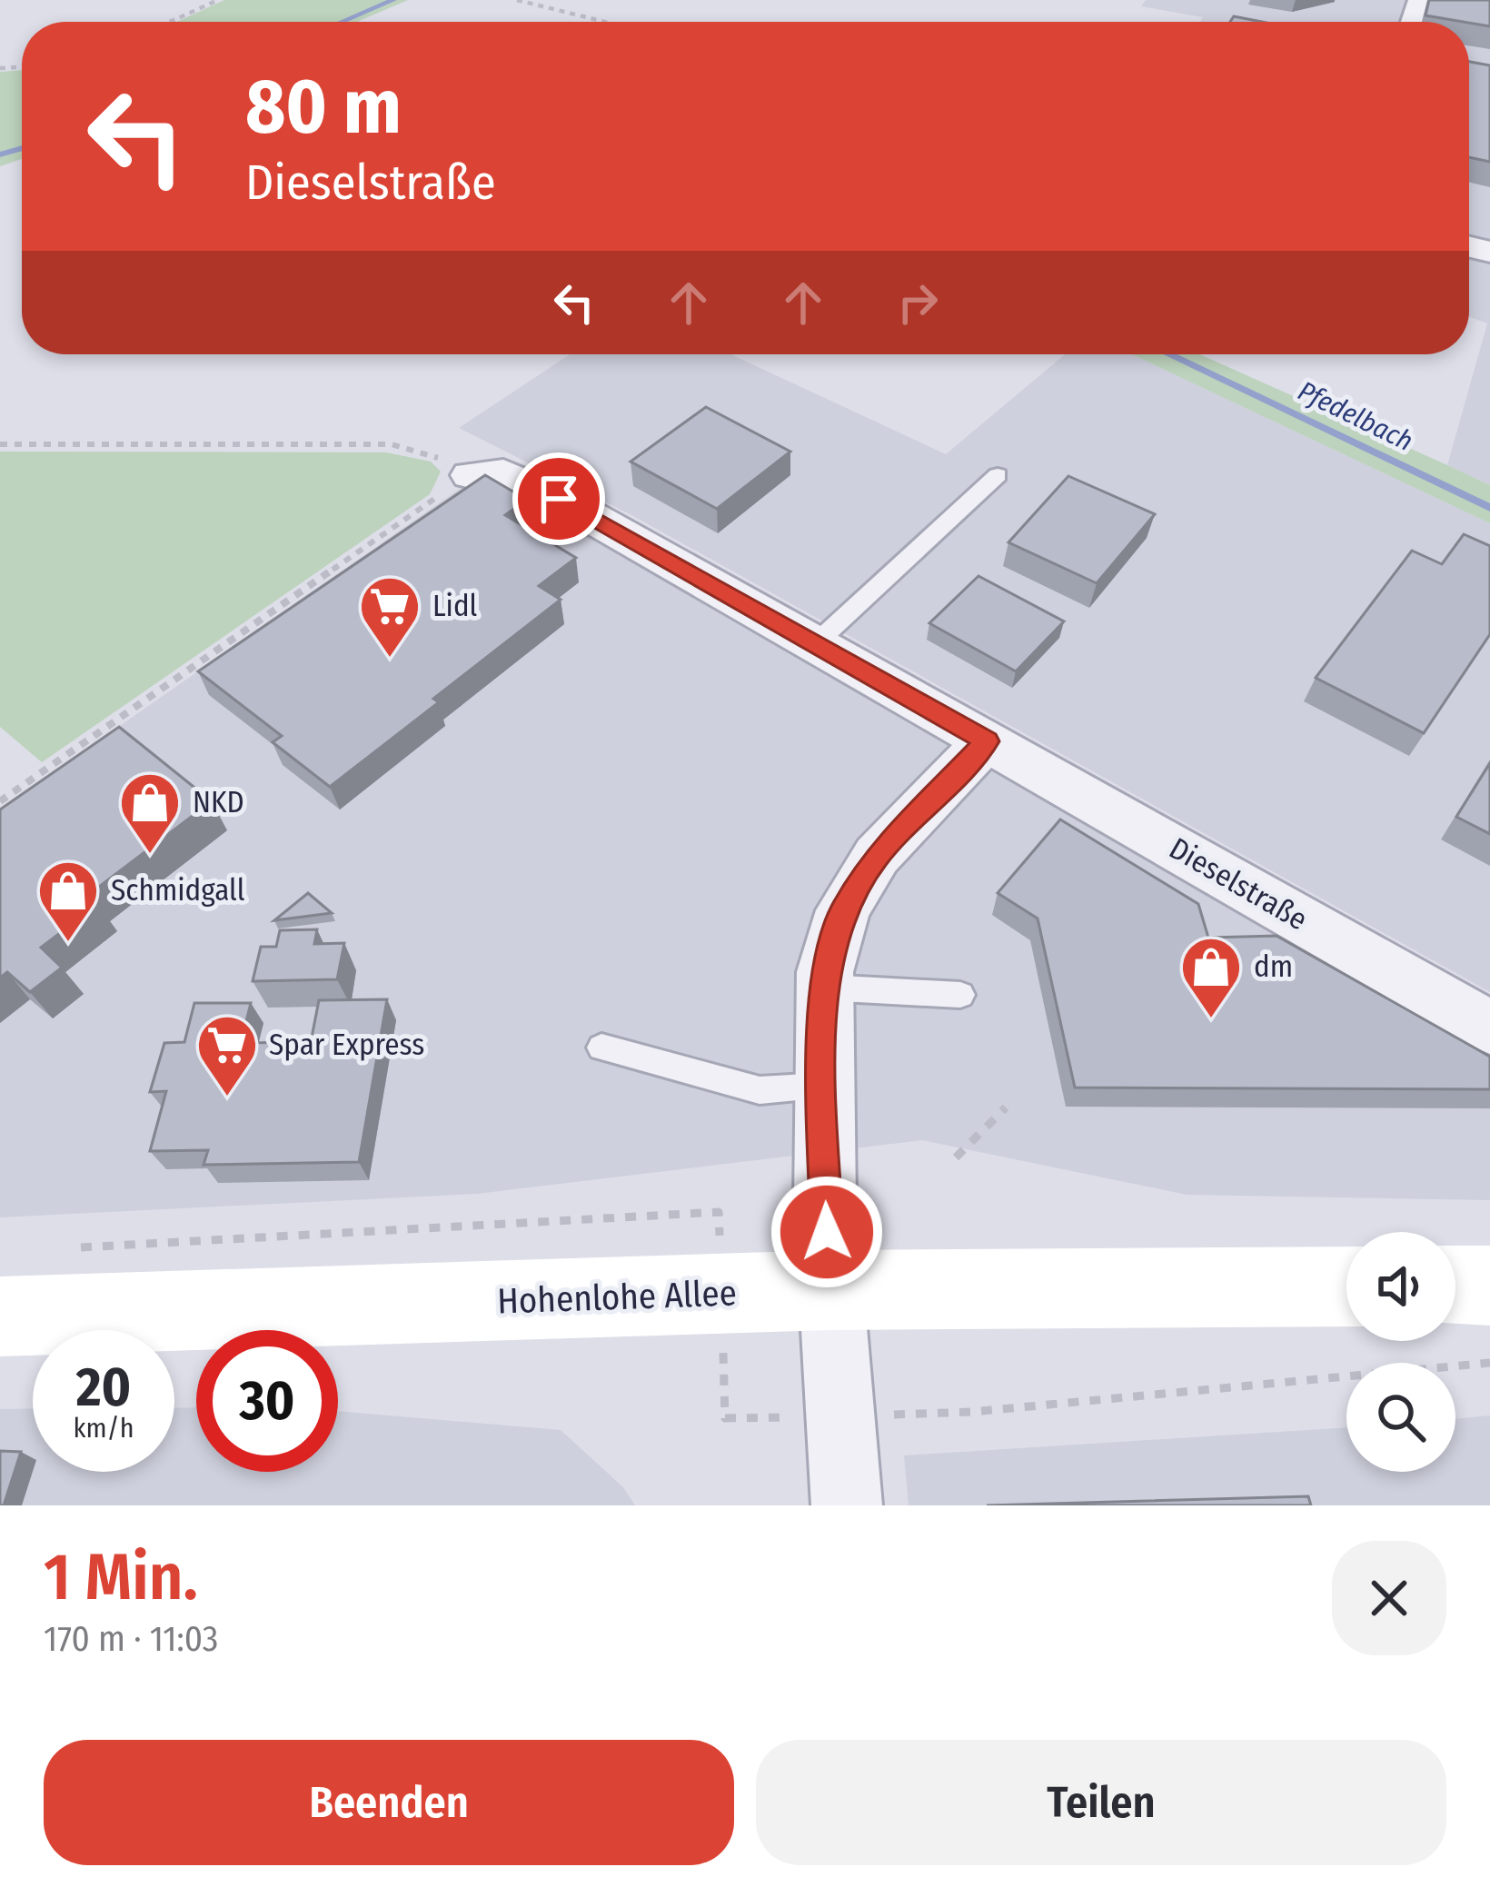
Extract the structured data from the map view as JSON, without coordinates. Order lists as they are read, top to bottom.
{
  "streets": {
    "street": ["Dieselstraße", "Hohenlohe Allee"]
  },
  "water": ["Pfedelbach"],
  "places": {
    "supermarket": ["Lidl", "Spar Express"],
    "shop": ["NKD", "Schmidgall", "dm"]
  },
  "page": {
    "turn": ["80 m", "Dieselstraße"],
    "speed": "20 km/h",
    "limit": "30",
    "heading": ["1 Min.", "170 m · 11:03"],
    "buttons": ["Beenden", "Teilen"]
  }
}
